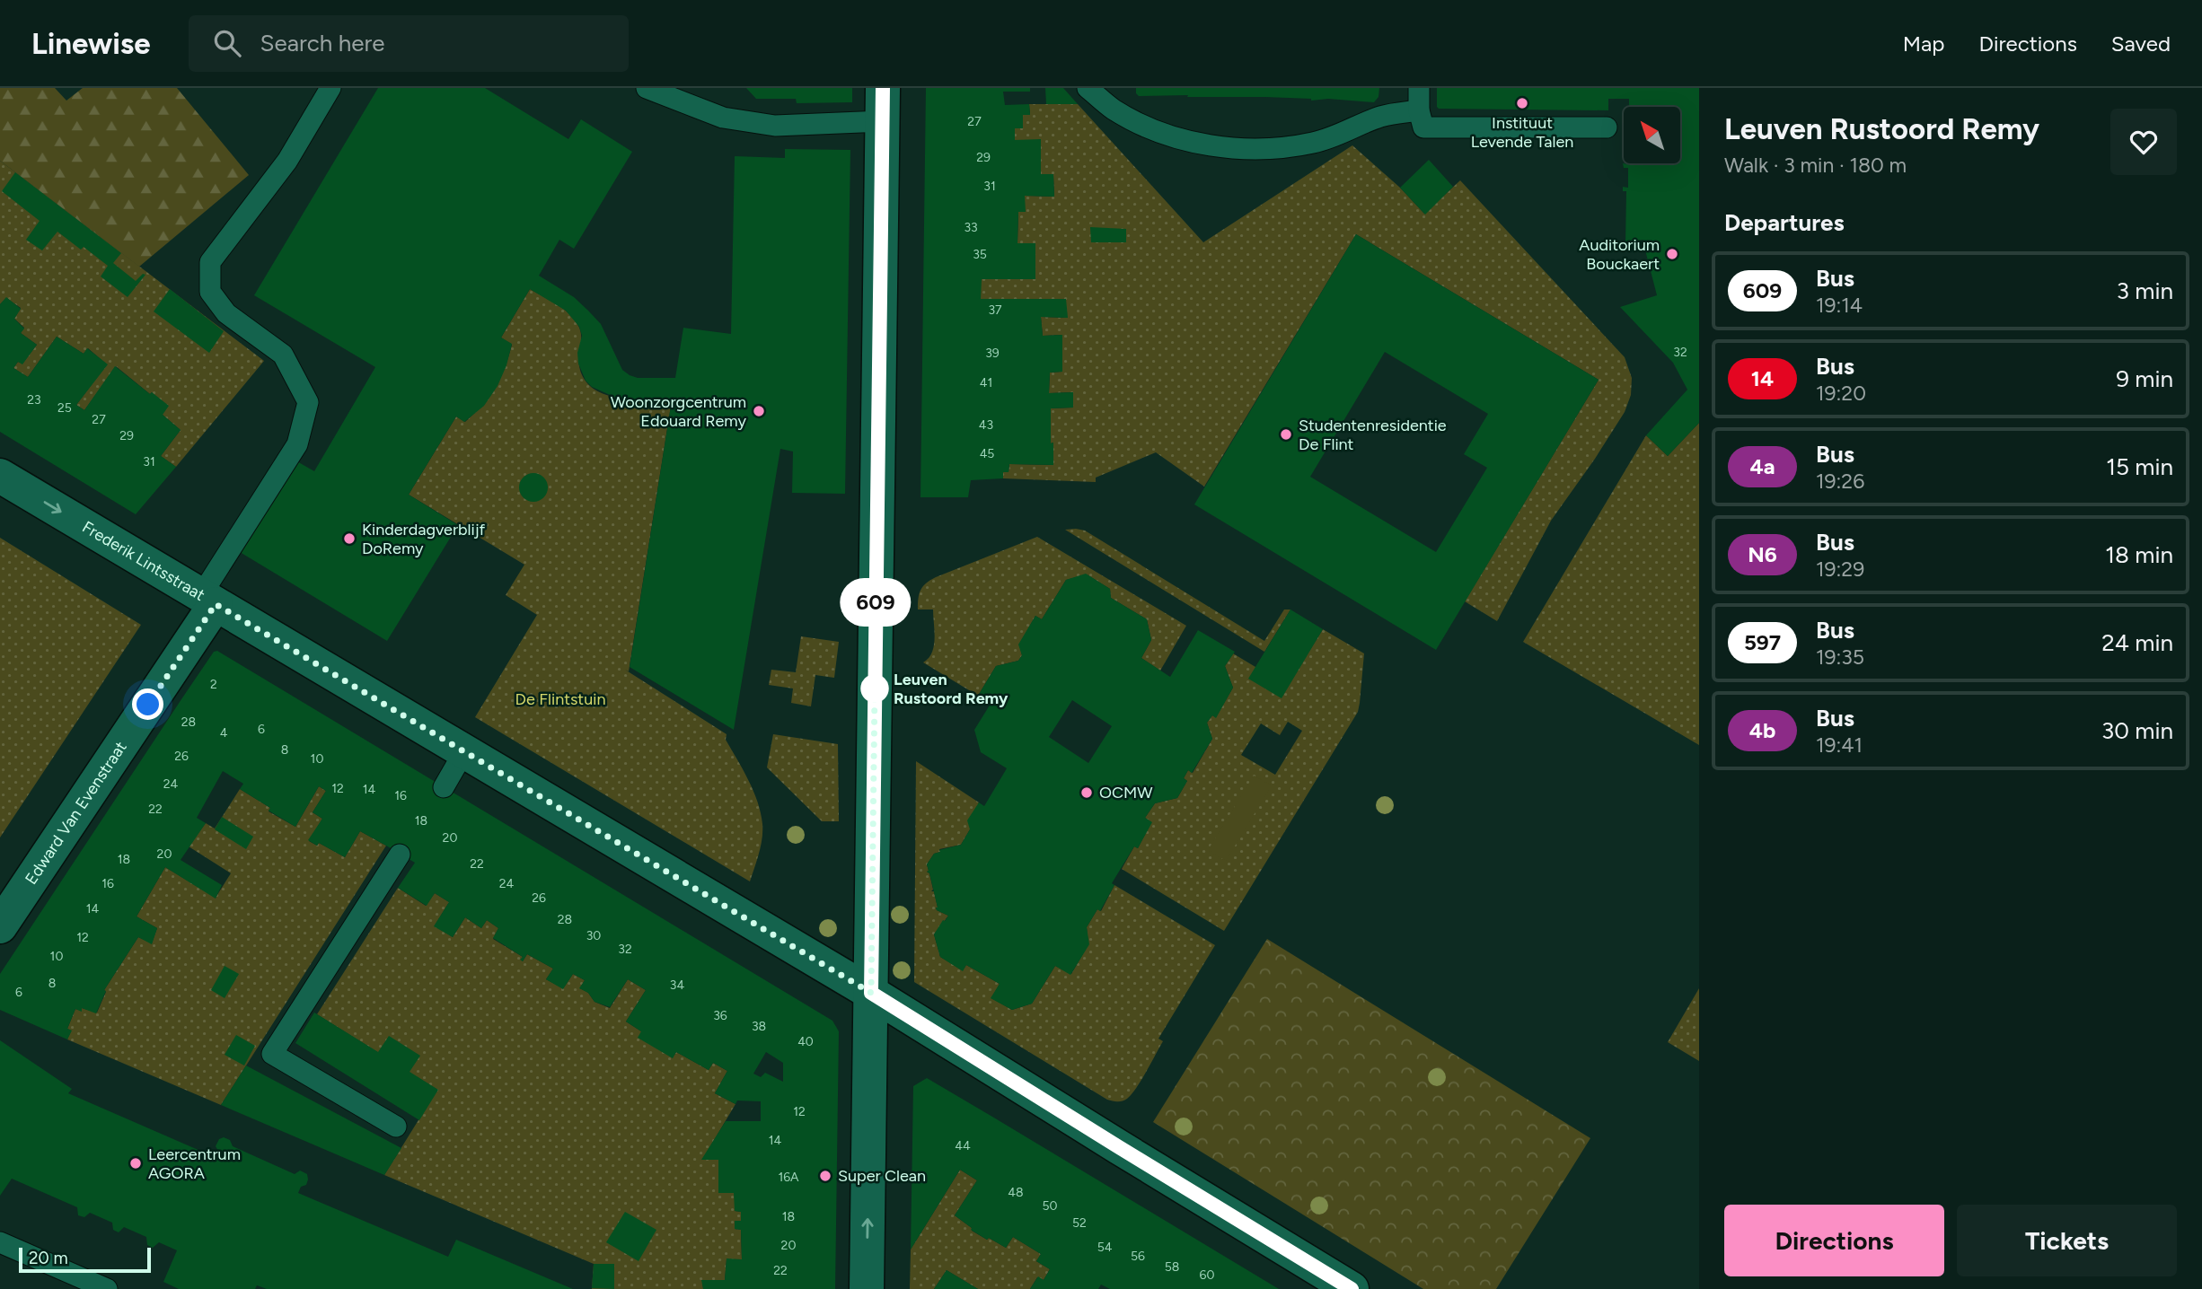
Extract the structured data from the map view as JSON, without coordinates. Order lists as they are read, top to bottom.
{
  "streets": {
    "street": ["Frederik Lintsstraat", "Edward Van Evenstraat"]
  },
  "crossings": [
    ["Frederik Lintsstraat", "Edward Van Evenstraat"]
  ],
  "parks": ["De Flintstuin"],
  "places": [
    "Instituut Levende Talen",
    "Auditorium Bouckaert",
    "Woonzorgcentrum Edouard Remy",
    "Studentenresidentie De Flint",
    "Kinderdagverblijf DoRemy",
    "Leuven Rustoord Remy",
    "OCMW",
    "Leercentrum AGORA",
    "Super Clean"
  ],
  "lines": ["bus line 609"],
  "house_numbers": [
    "27",
    "29",
    "31",
    "33",
    "35",
    "37",
    "32",
    "39",
    "41",
    "23",
    "25",
    "27",
    "43",
    "29",
    "45",
    "31",
    "2",
    "28",
    "6",
    "4",
    "8",
    "26",
    "10",
    "24",
    "12",
    "14",
    "16",
    "22",
    "18",
    "20",
    "20",
    "18",
    "22",
    "16",
    "24",
    "26",
    "14",
    "28",
    "30",
    "12",
    "32",
    "10",
    "8",
    "34",
    "6",
    "36",
    "38",
    "40",
    "12",
    "14",
    "44",
    "16A",
    "48",
    "50",
    "18",
    "52",
    "20",
    "54",
    "56",
    "58",
    "22",
    "60"
  ],
  "scale_bar": "20 m",
  "north": "top left",
  "page": {
    "header": "Linewise",
    "search": "Search here",
    "nav": ["Map", "Directions", "Saved"],
    "on_map": "609",
    "heading": [
      ["Leuven Rustoord Remy", "Walk · 3 min · 180 m"],
      "Departures"
    ],
    "list": [
      {
        "mark": "609",
        "name": "Bus",
        "note": "19:14",
        "value": "3 min"
      },
      {
        "mark": "14",
        "name": "Bus",
        "note": "19:20",
        "value": "9 min"
      },
      {
        "mark": "4a",
        "name": "Bus",
        "note": "19:26",
        "value": "15 min"
      },
      {
        "mark": "N6",
        "name": "Bus",
        "note": "19:29",
        "value": "18 min"
      },
      {
        "mark": "597",
        "name": "Bus",
        "note": "19:35",
        "value": "24 min"
      },
      {
        "mark": "4b",
        "name": "Bus",
        "note": "19:41",
        "value": "30 min"
      }
    ],
    "buttons": ["Directions", "Tickets"],
    "scale": "20 m"
  }
}
